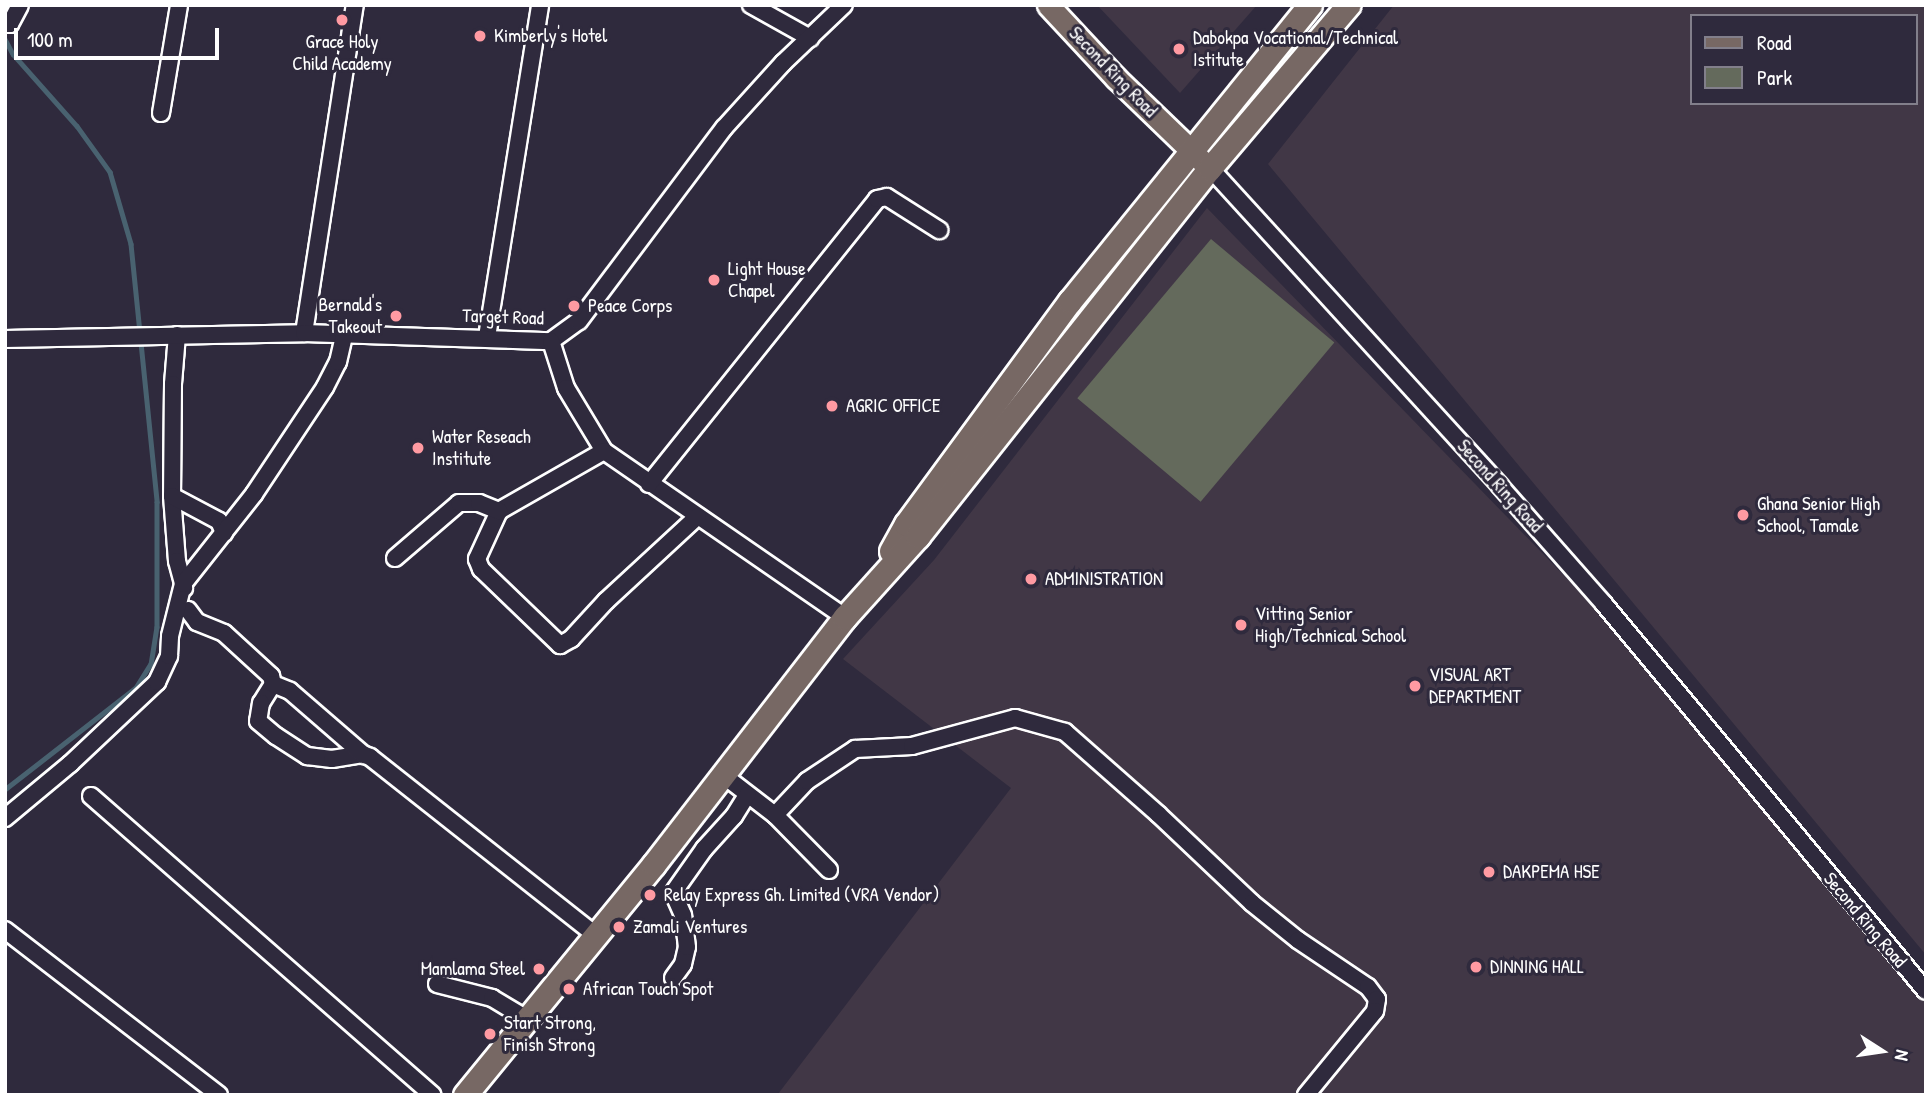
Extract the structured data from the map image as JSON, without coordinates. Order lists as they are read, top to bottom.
{
  "streets": {
    "main road": ["Second Ring Road"],
    "street": ["Target Road"]
  },
  "places": [
    "Grace Holy Child Academy",
    "Kimberly's Hotel",
    "Dabokpa Vocational/Technical Istitute",
    "Light House Chapel",
    "Peace Corps",
    "Bernald's Takeout",
    "AGRIC OFFICE",
    "Water Reseach Institute",
    "Ghana Senior High School, Tamale",
    "ADMINISTRATION",
    "Vitting Senior High/Technical School",
    "VISUAL ART DEPARTMENT",
    "DAKPEMA HSE",
    "Relay Express Gh. Limited (VRA Vendor)",
    "Zamali Ventures",
    "DINNING HALL",
    "Mamlama Steel",
    "African Touch Spot",
    "Start Strong, Finish Strong"
  ],
  "legend": ["Road", "Park"],
  "scale_bar": "100 m",
  "north": "right"
}
